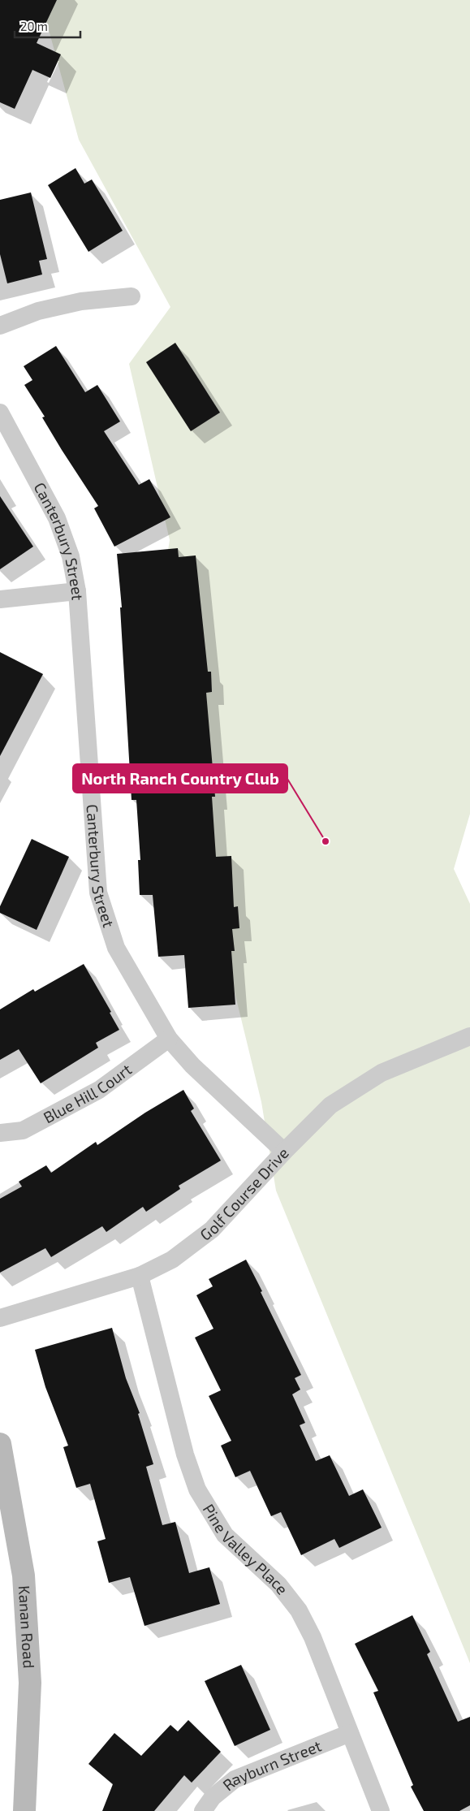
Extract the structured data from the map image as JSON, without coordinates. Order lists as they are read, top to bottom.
{
  "streets": {
    "main road": ["Kanan Road"],
    "street": [
      "Canterbury Street",
      "Blue Hill Court",
      "Golf Course Drive",
      "Pine Valley Place",
      "Rayburn Street"
    ]
  },
  "crossings": [
    ["Canterbury Street", "Blue Hill Court"],
    ["Canterbury Street", "Golf Course Drive"],
    ["Golf Course Drive", "Pine Valley Place"],
    ["Pine Valley Place", "Rayburn Street"]
  ],
  "places": ["North Ranch Country Club"],
  "scale_bar": "20 m"
}
